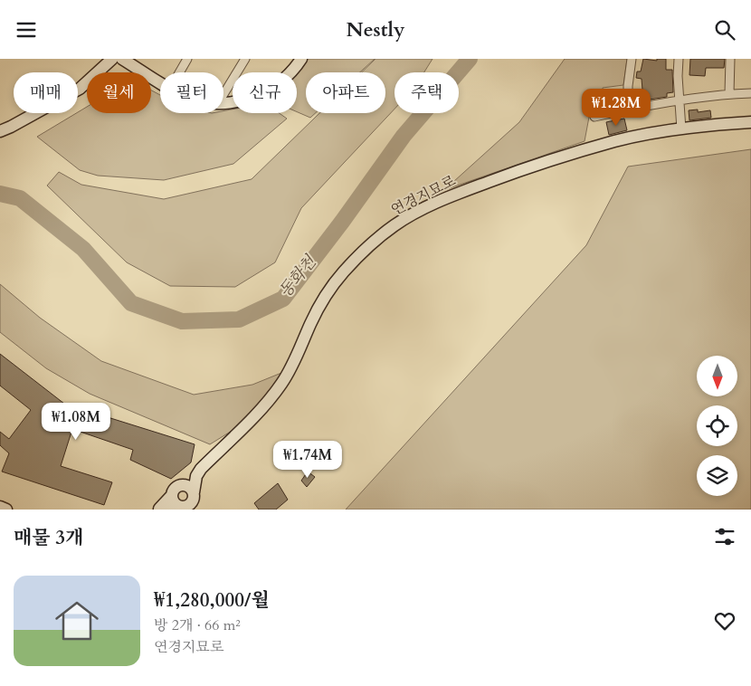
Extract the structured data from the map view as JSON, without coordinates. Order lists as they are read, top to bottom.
{
  "streets": {
    "street": ["연경지묘로"]
  },
  "water": ["동화천"],
  "north": "bottom",
  "page": {
    "header": "Nestly",
    "chip": [
      "매매",
      "월세",
      "필터",
      "신규",
      "아파트",
      "주택"
    ],
    "price": ["₩1.28M", "₩1.08M", "₩1.74M"],
    "heading": "매물 3개",
    "list": [
      {
        "name": "₩1,280,000/월",
        "note": "방 2개 · 66 m² · 연경지묘로"
      }
    ]
  }
}
